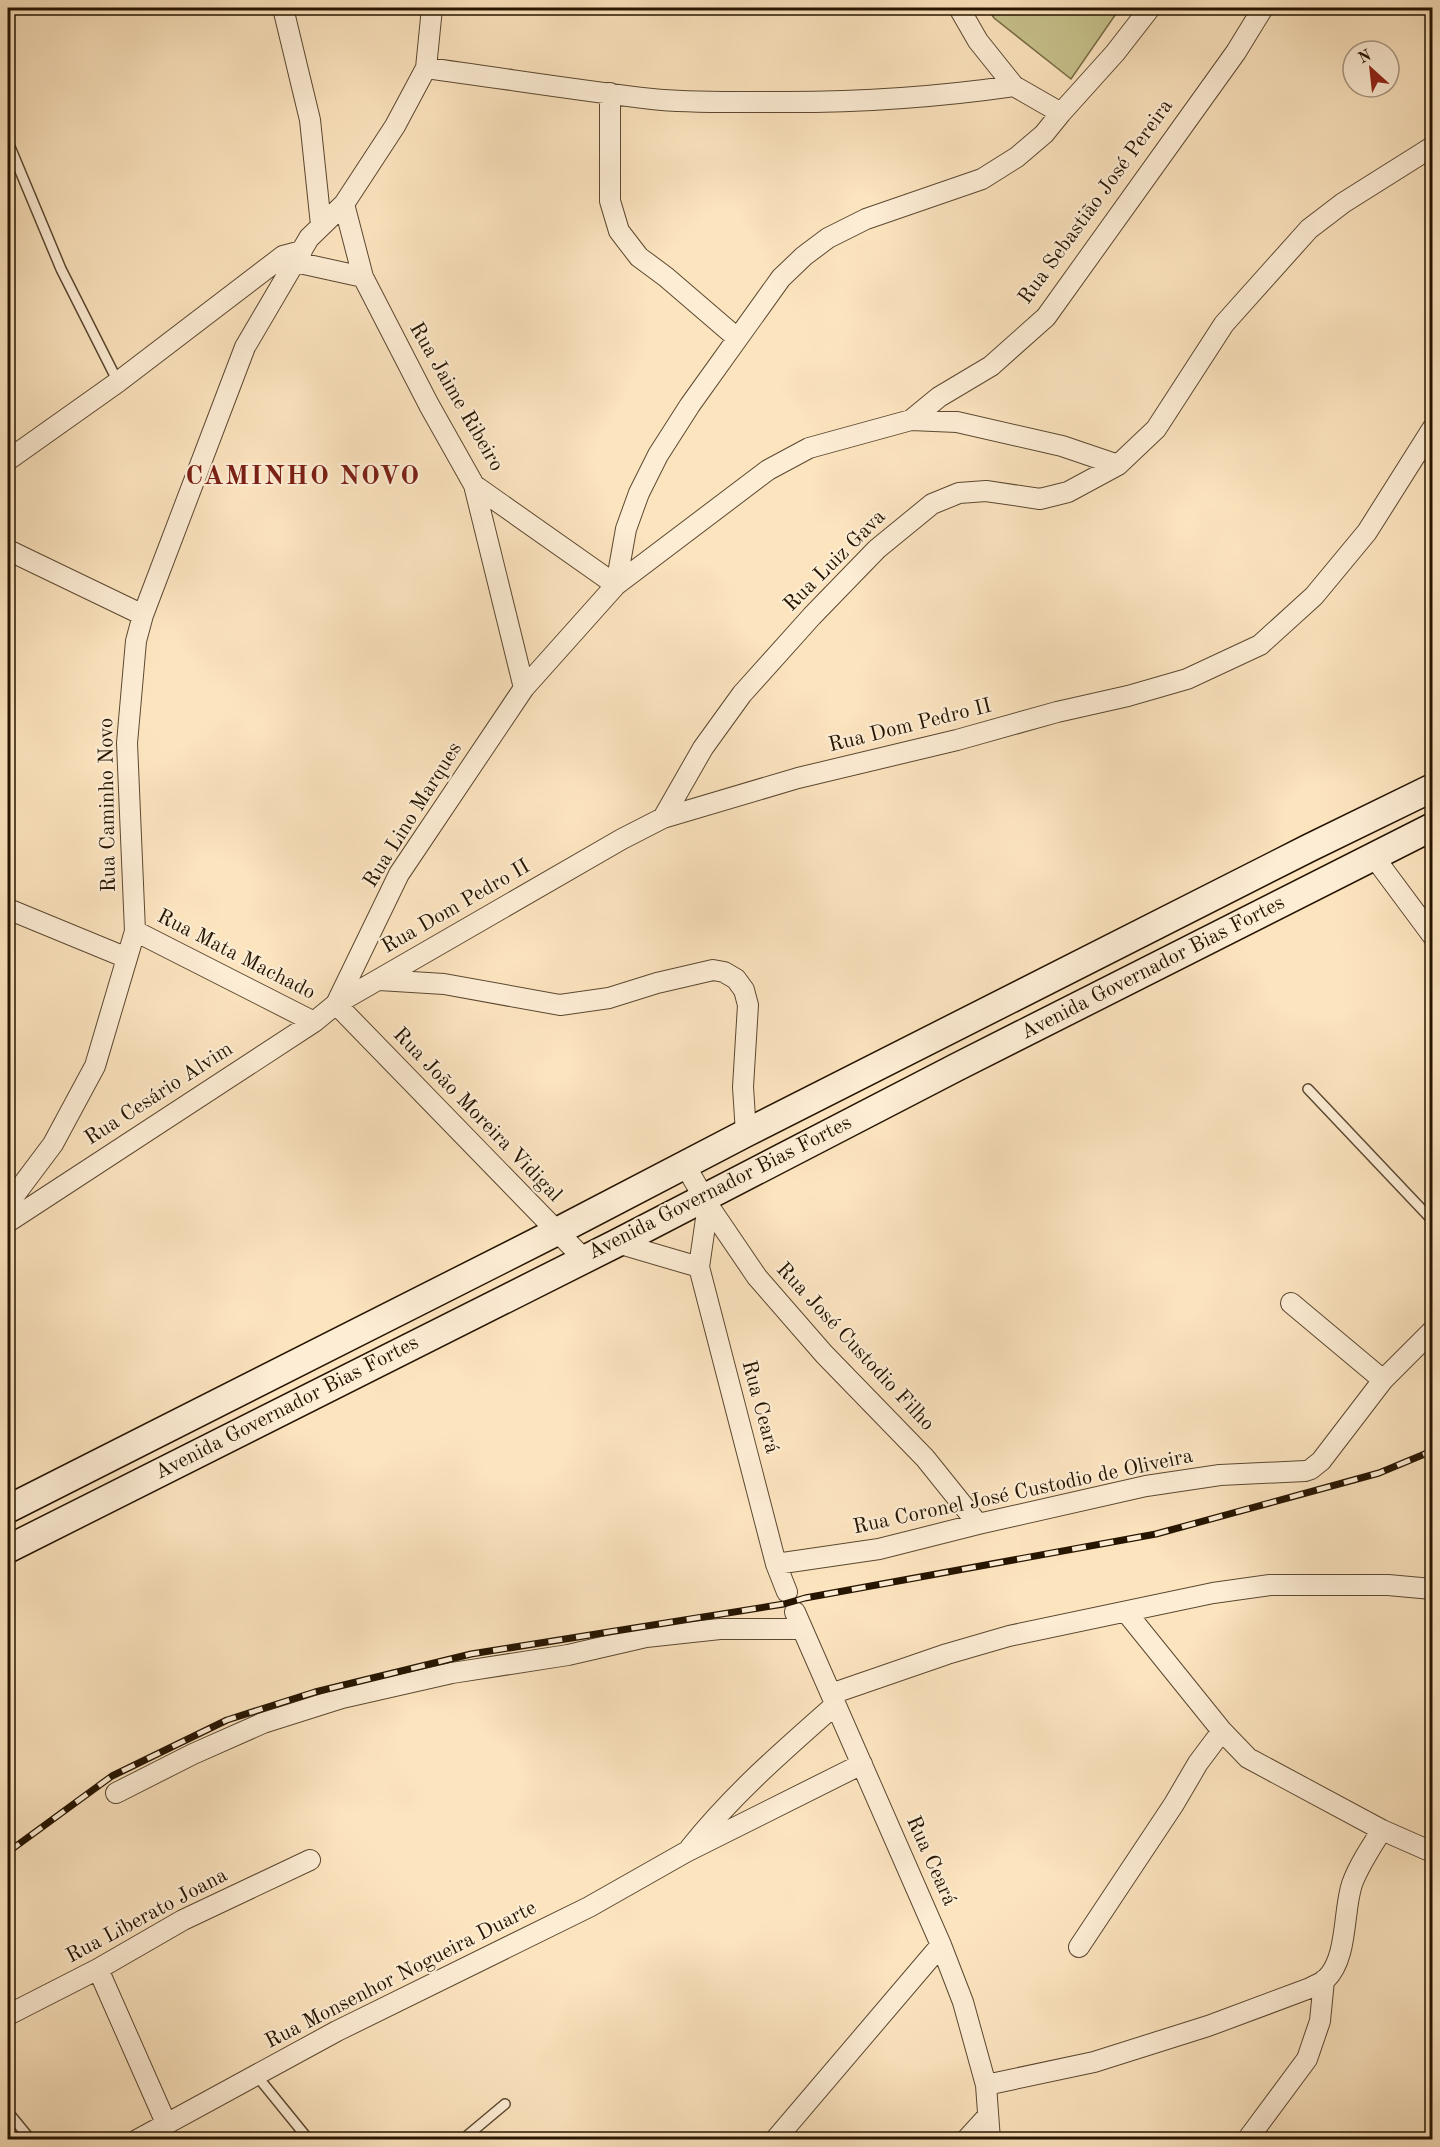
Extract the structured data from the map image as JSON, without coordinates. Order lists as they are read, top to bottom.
{
  "streets": {
    "main road": ["Avenida Governador Bias Fortes"],
    "street": [
      "Rua Sebastião José Pereira",
      "Rua Jaime Ribeiro",
      "Rua Luiz Gava",
      "Rua Dom Pedro II",
      "Rua Caminho Novo",
      "Rua Lino Marques",
      "Rua Mata Machado",
      "Rua Cesário Alvim",
      "Rua João Moreira Vidigal",
      "Rua José Custodio Filho",
      "Rua Ceará",
      "Rua Coronel José Custodio de Oliveira",
      "Rua Liberato Joana",
      "Rua Monsenhor Nogueira Duarte"
    ]
  },
  "crossings": [
    ["Rua Sebastião José Pereira", "Rua Lino Marques"],
    ["Rua Jaime Ribeiro", "Rua Caminho Novo"],
    ["Rua Jaime Ribeiro", "Rua Lino Marques"],
    ["Rua Luiz Gava", "Rua Dom Pedro II"],
    ["Rua Dom Pedro II", "Rua Lino Marques"],
    ["Rua Dom Pedro II", "Rua Cesário Alvim"],
    ["Rua Dom Pedro II", "Rua João Moreira Vidigal"],
    ["Rua Caminho Novo", "Rua Mata Machado"],
    ["Rua Lino Marques", "Rua Cesário Alvim"],
    ["Rua Lino Marques", "Rua João Moreira Vidigal"],
    ["Rua Mata Machado", "Rua Cesário Alvim"],
    ["Avenida Governador Bias Fortes", "Rua João Moreira Vidigal"],
    ["Avenida Governador Bias Fortes", "Rua José Custodio Filho"],
    ["Avenida Governador Bias Fortes", "Rua Ceará"],
    ["Rua Cesário Alvim", "Rua João Moreira Vidigal"],
    ["Rua José Custodio Filho", "Rua Ceará"],
    ["Rua José Custodio Filho", "Rua Coronel José Custodio de Oliveira"],
    ["Rua Ceará", "Rua Coronel José Custodio de Oliveira"],
    ["Rua Ceará", "Rua Monsenhor Nogueira Duarte"]
  ],
  "districts": ["CAMINHO NOVO"],
  "north": "top left"
}
